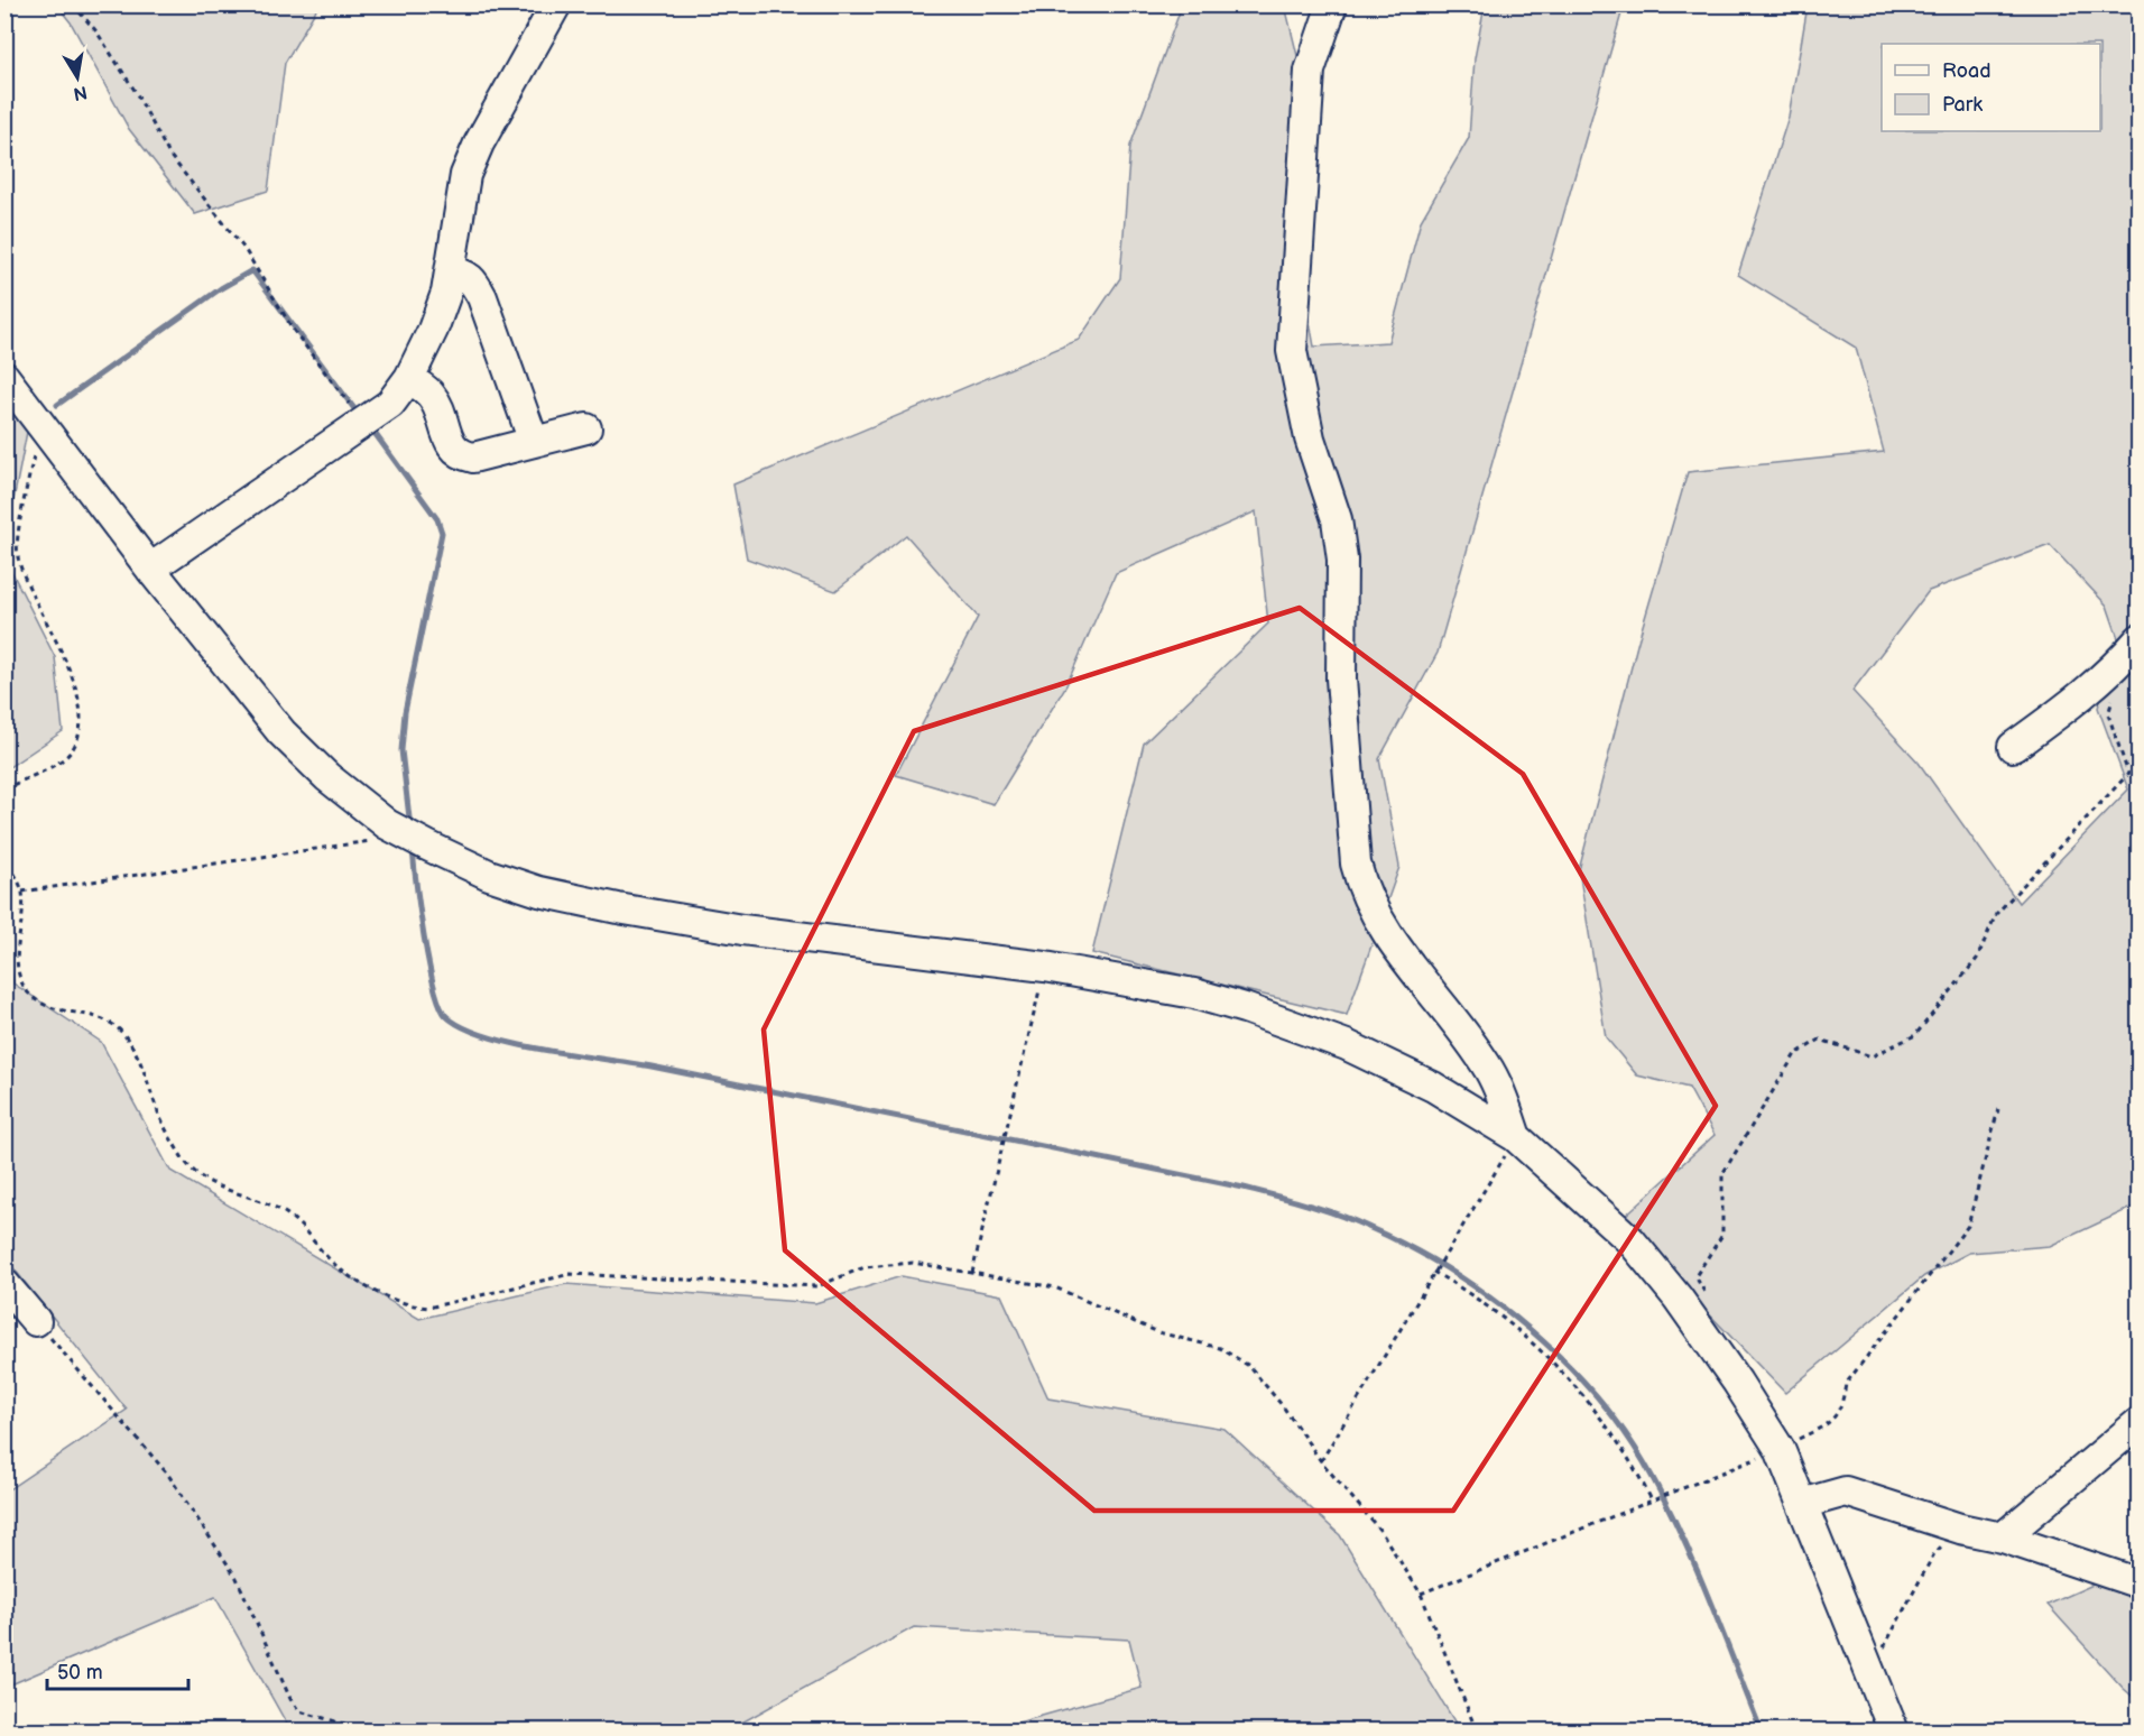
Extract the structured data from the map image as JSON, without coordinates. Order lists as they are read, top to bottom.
{
  "legend": ["Road", "Park"],
  "scale_bar": "50 m",
  "north": "bottom"
}
